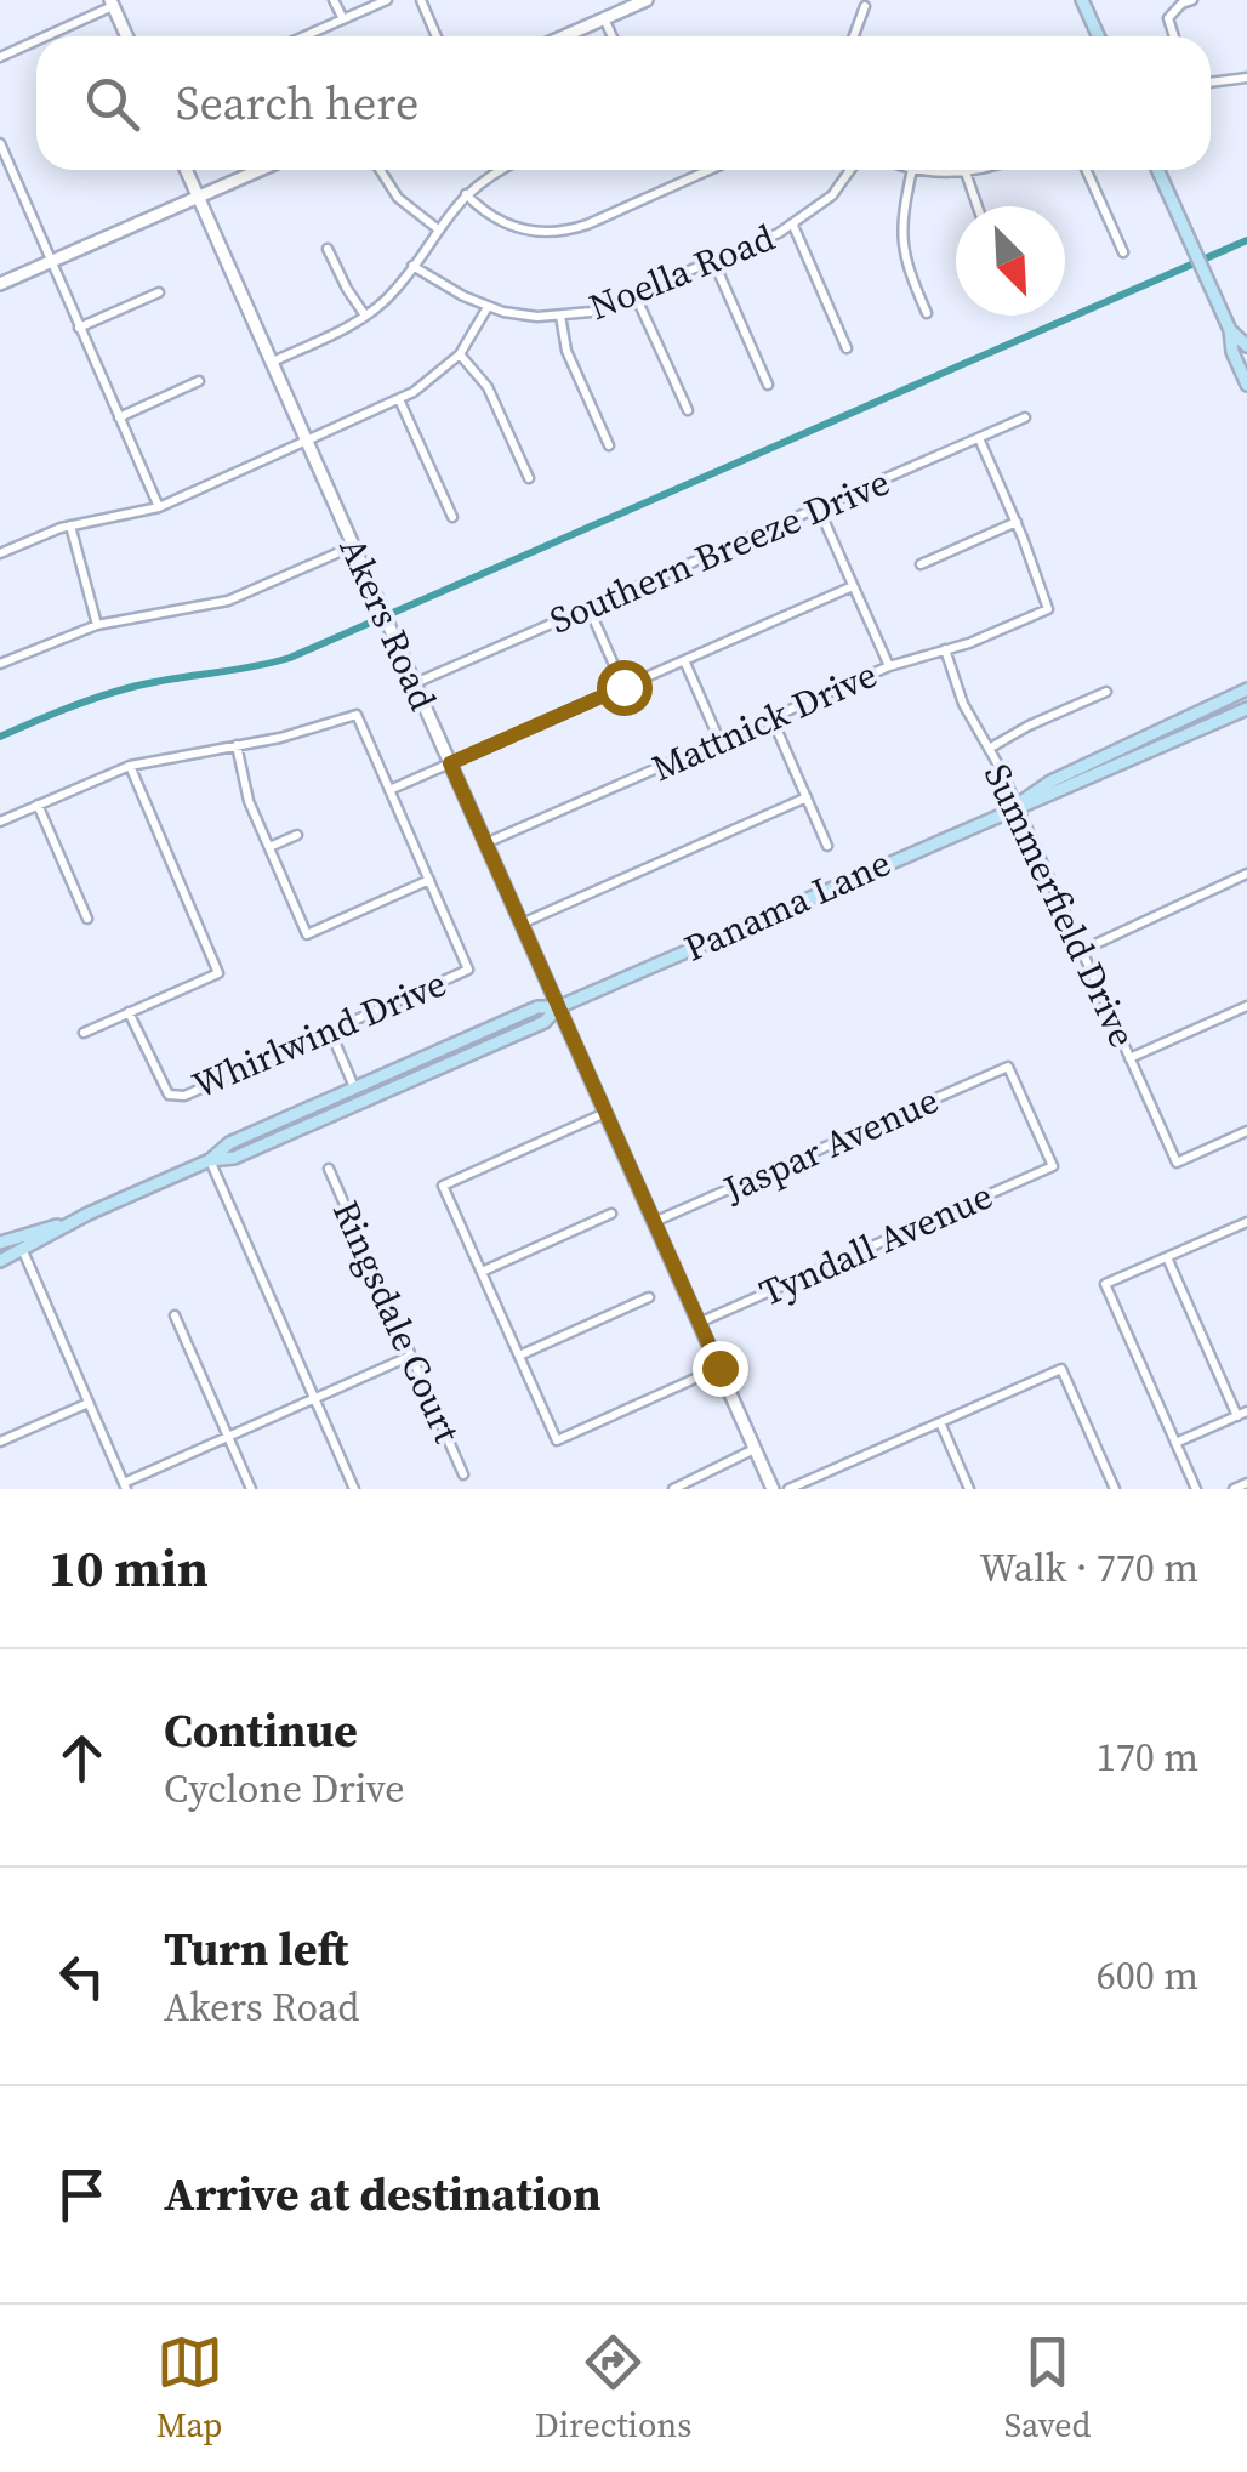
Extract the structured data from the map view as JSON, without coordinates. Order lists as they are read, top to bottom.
{
  "streets": {
    "main road": ["Panama Lane"],
    "street": [
      "Noella Road",
      "Southern Breeze Drive",
      "Akers Road",
      "Mattnick Drive",
      "Summerfield Drive",
      "Whirlwind Drive",
      "Jaspar Avenue",
      "Tyndall Avenue",
      "Ringsdale Court"
    ]
  },
  "crossings": [
    ["Southern Breeze Drive", "Akers Road"],
    ["Akers Road", "Mattnick Drive"],
    ["Akers Road", "Panama Lane"],
    ["Akers Road", "Jaspar Avenue"],
    ["Akers Road", "Tyndall Avenue"],
    ["Mattnick Drive", "Summerfield Drive"],
    ["Panama Lane", "Summerfield Drive"],
    ["Jaspar Avenue", "Tyndall Avenue"]
  ],
  "north": "bottom right",
  "page": {
    "search": "Search here",
    "heading": ["10 min", "Walk · 770 m"],
    "list": [
      ["Continue", "Cyclone Drive", "170 m"],
      ["Turn left", "Akers Road", "600 m"],
      "Arrive at destination"
    ],
    "nav": ["Map", "Directions", "Saved"]
  }
}
